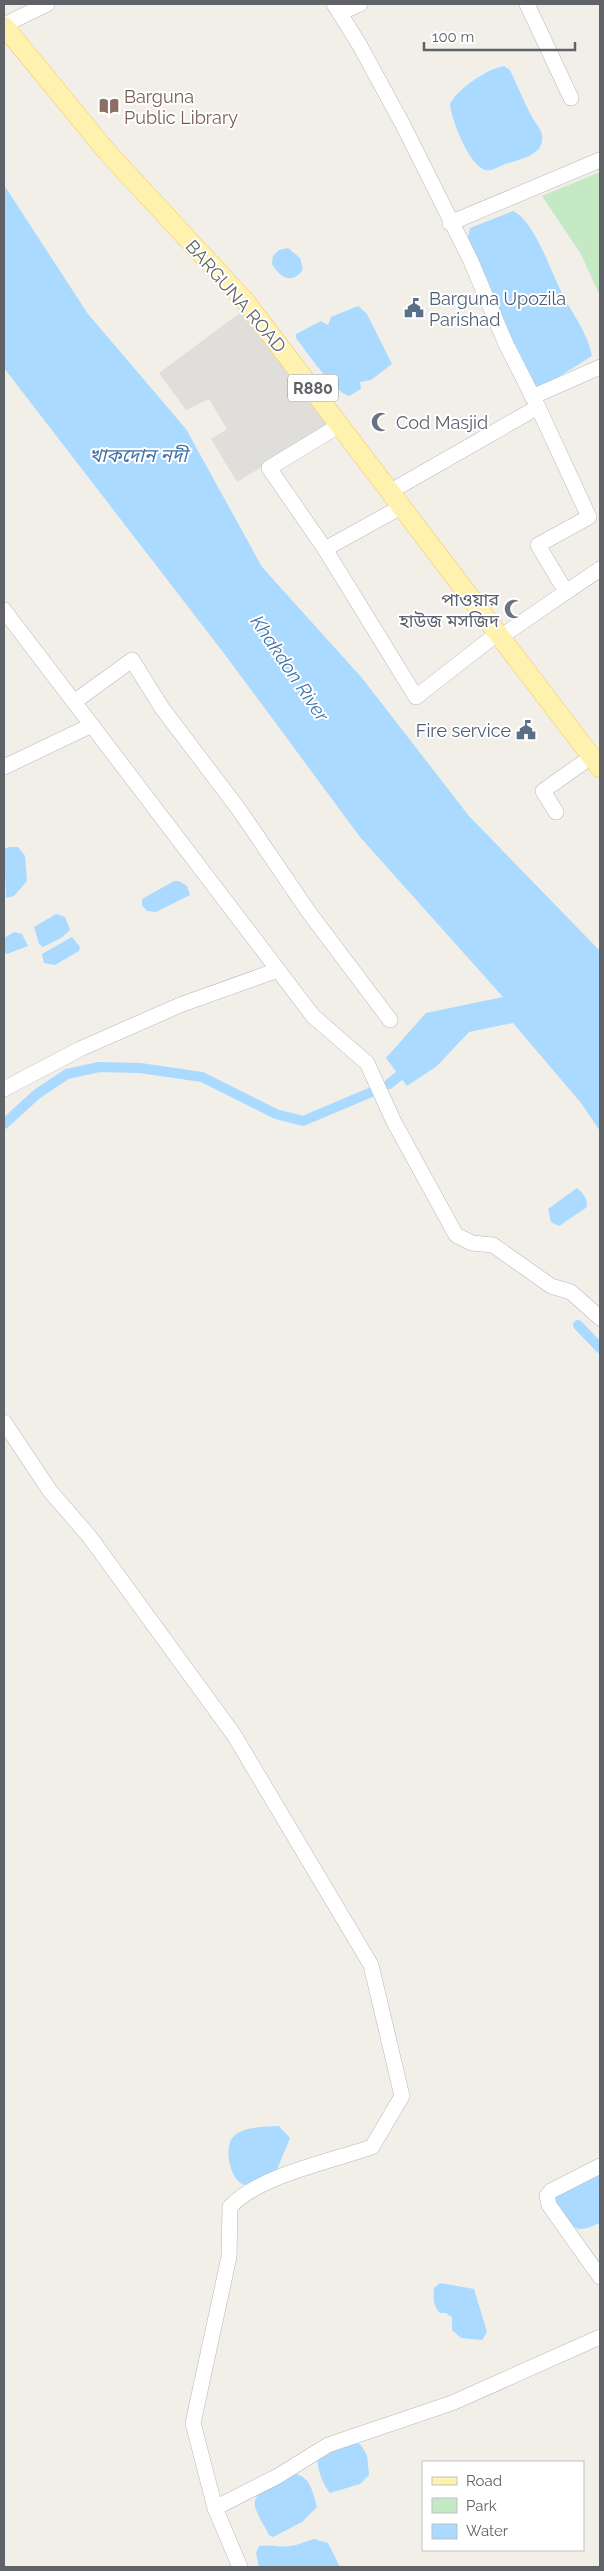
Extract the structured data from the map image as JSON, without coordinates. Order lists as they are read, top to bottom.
{
  "streets": {
    "main road": ["BARGUNA ROAD", "R880"]
  },
  "water": ["খাকদোন নদী", "Khakdon River"],
  "places": {
    "library": ["Barguna Public Library"],
    "public building": ["Barguna Upozila Parishad", "Fire service"],
    "mosque": ["Cod Masjid", "পাওয়ার হাউজ মসজিদ"]
  },
  "legend": ["Road", "Park", "Water"],
  "scale_bar": "100 m"
}
